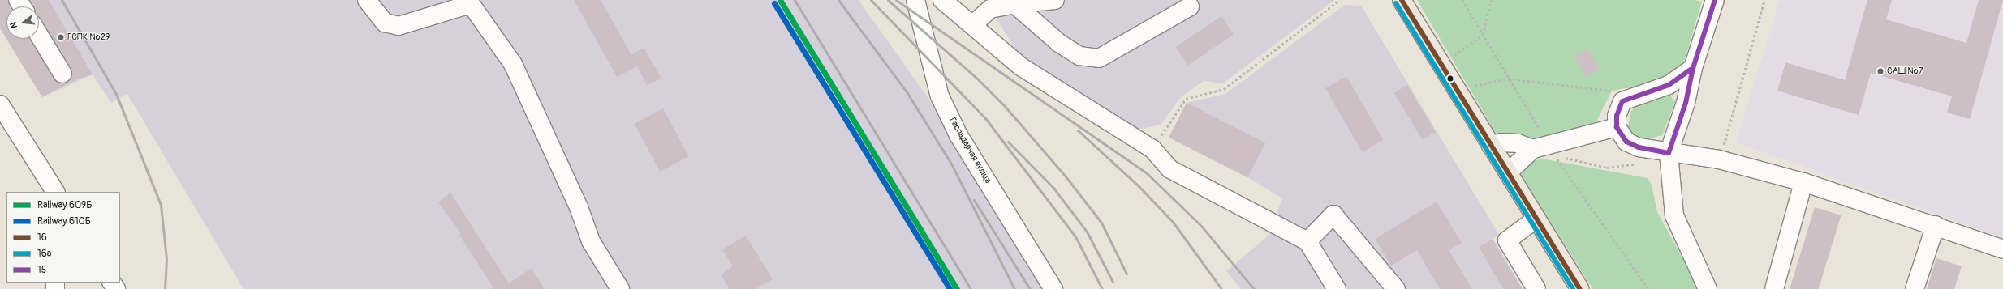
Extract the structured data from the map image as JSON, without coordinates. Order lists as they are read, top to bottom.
{
  "streets": {
    "street": ["Гаспадарчая вуліца"]
  },
  "places": ["ГСПК №29", "САШ №7"],
  "lines": [
    "rail line 609Б",
    "transit line 16",
    "transit line 15",
    "rail line 610Б",
    "transit line 16а"
  ],
  "legend": [
    "Railway 609Б",
    "Railway 610Б",
    "16",
    "16а",
    "15"
  ],
  "north": "left"
}
